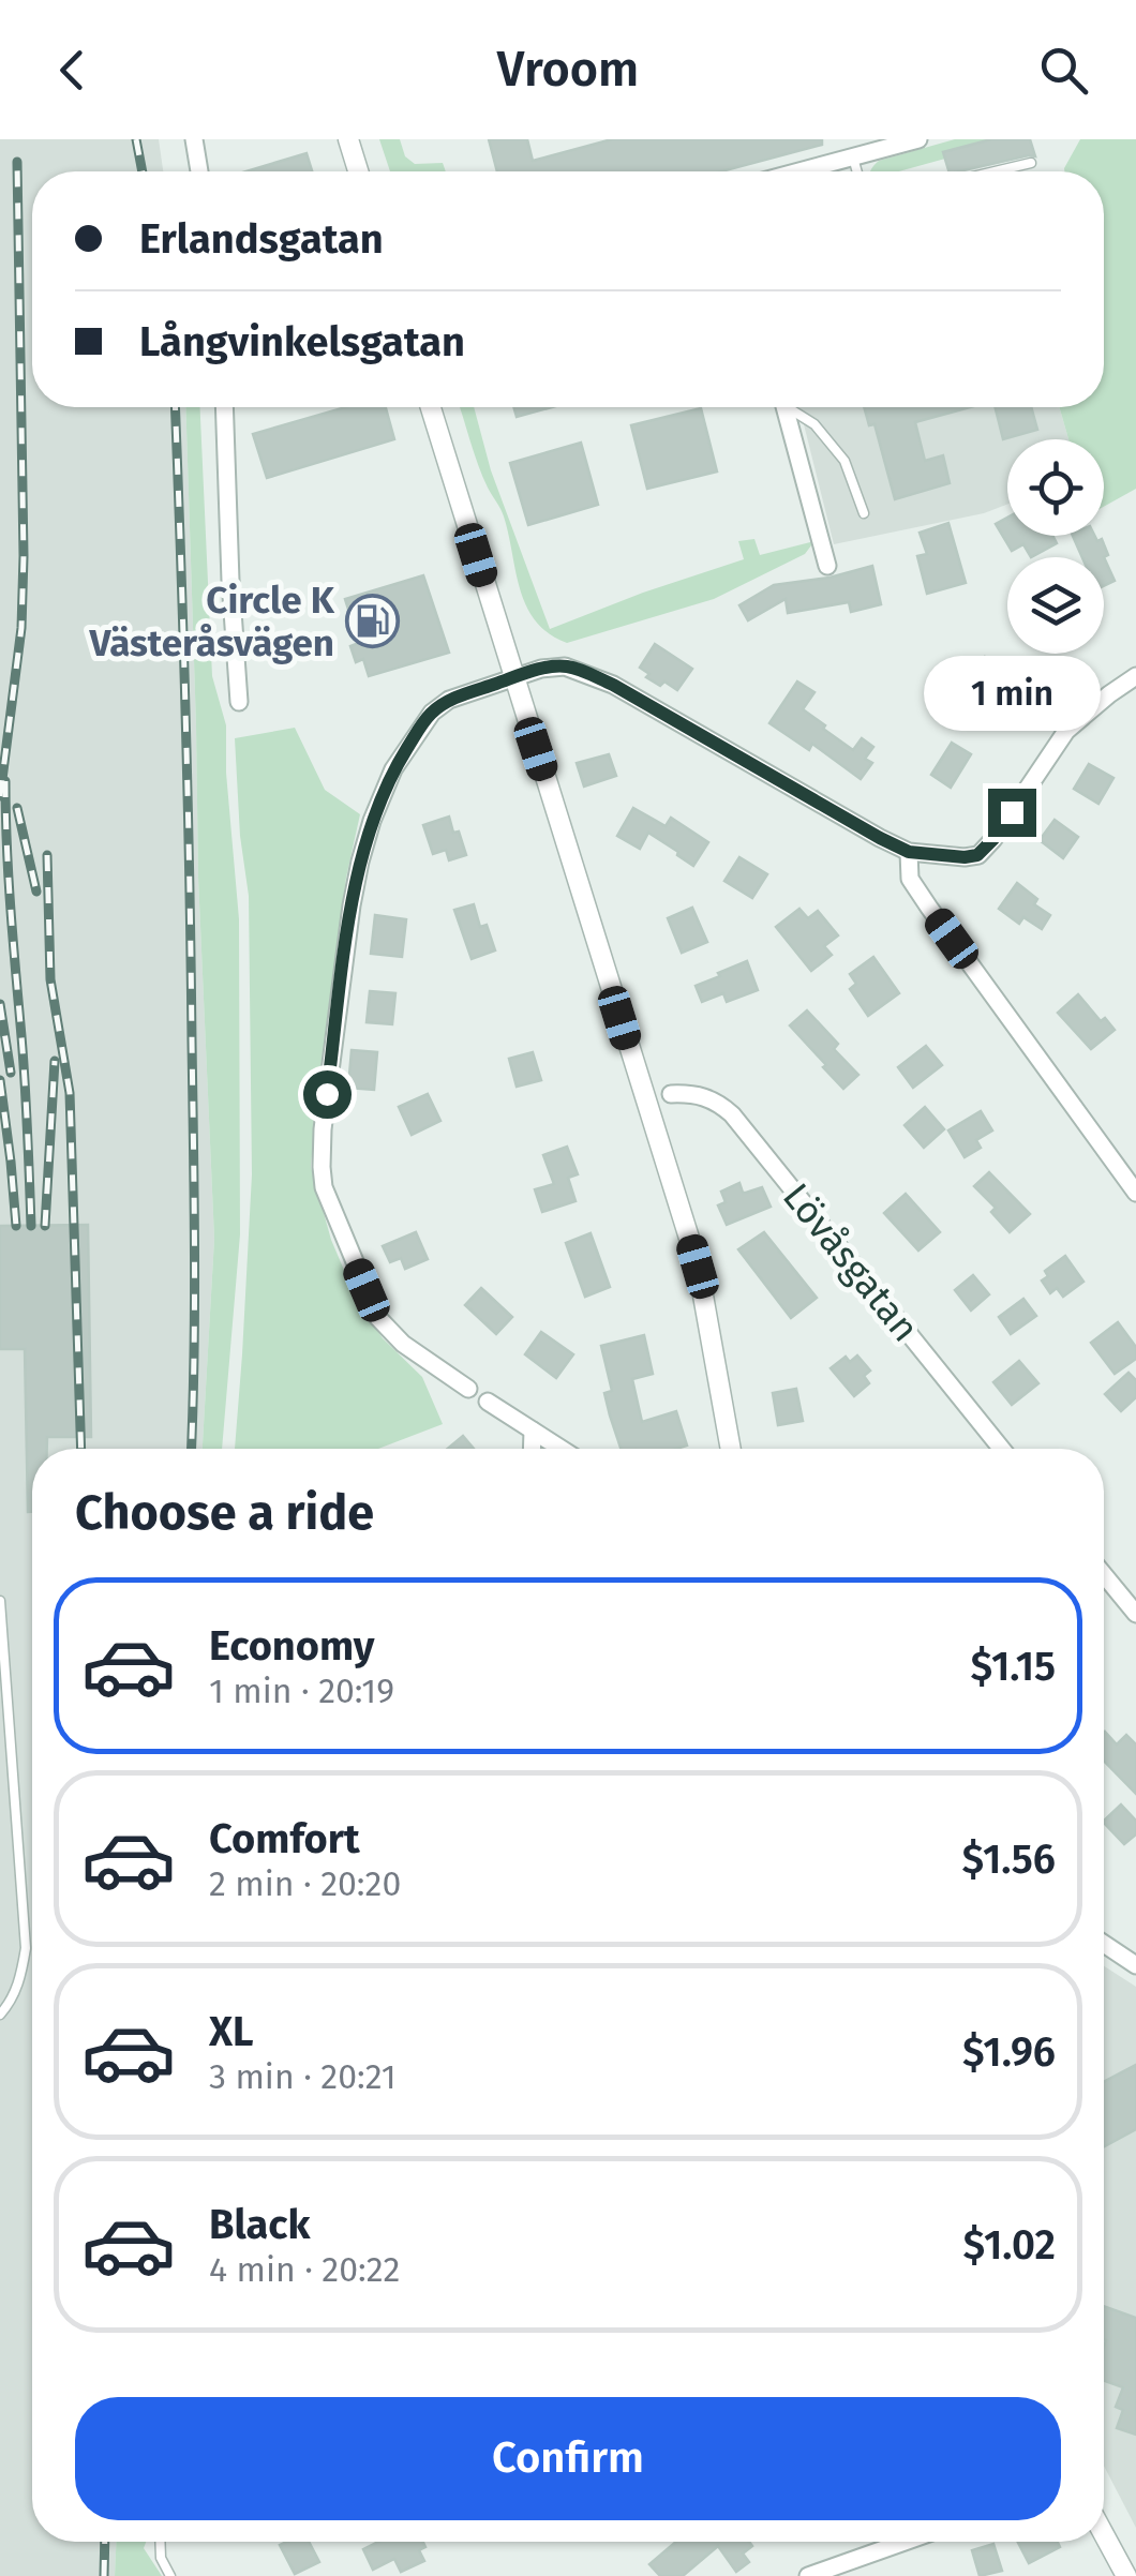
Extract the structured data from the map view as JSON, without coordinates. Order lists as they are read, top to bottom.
{
  "streets": {
    "street": ["Lövåsgatan"]
  },
  "places": {
    "fuel station": ["Circle K Västeråsvägen"]
  },
  "page": {
    "header": "Vroom",
    "banner": ["Erlandsgatan", "Långvinkelsgatan"],
    "bubble": "1 min",
    "heading": "Choose a ride",
    "list": [
      {
        "name": "Economy",
        "note": "1 min · 20:19",
        "value": "$1.15"
      },
      {
        "name": "Comfort",
        "note": "2 min · 20:20",
        "value": "$1.56"
      },
      {
        "name": "XL",
        "note": "3 min · 20:21",
        "value": "$1.96"
      },
      {
        "name": "Black",
        "note": "4 min · 20:22",
        "value": "$1.02"
      }
    ],
    "buttons": "Confirm"
  }
}
